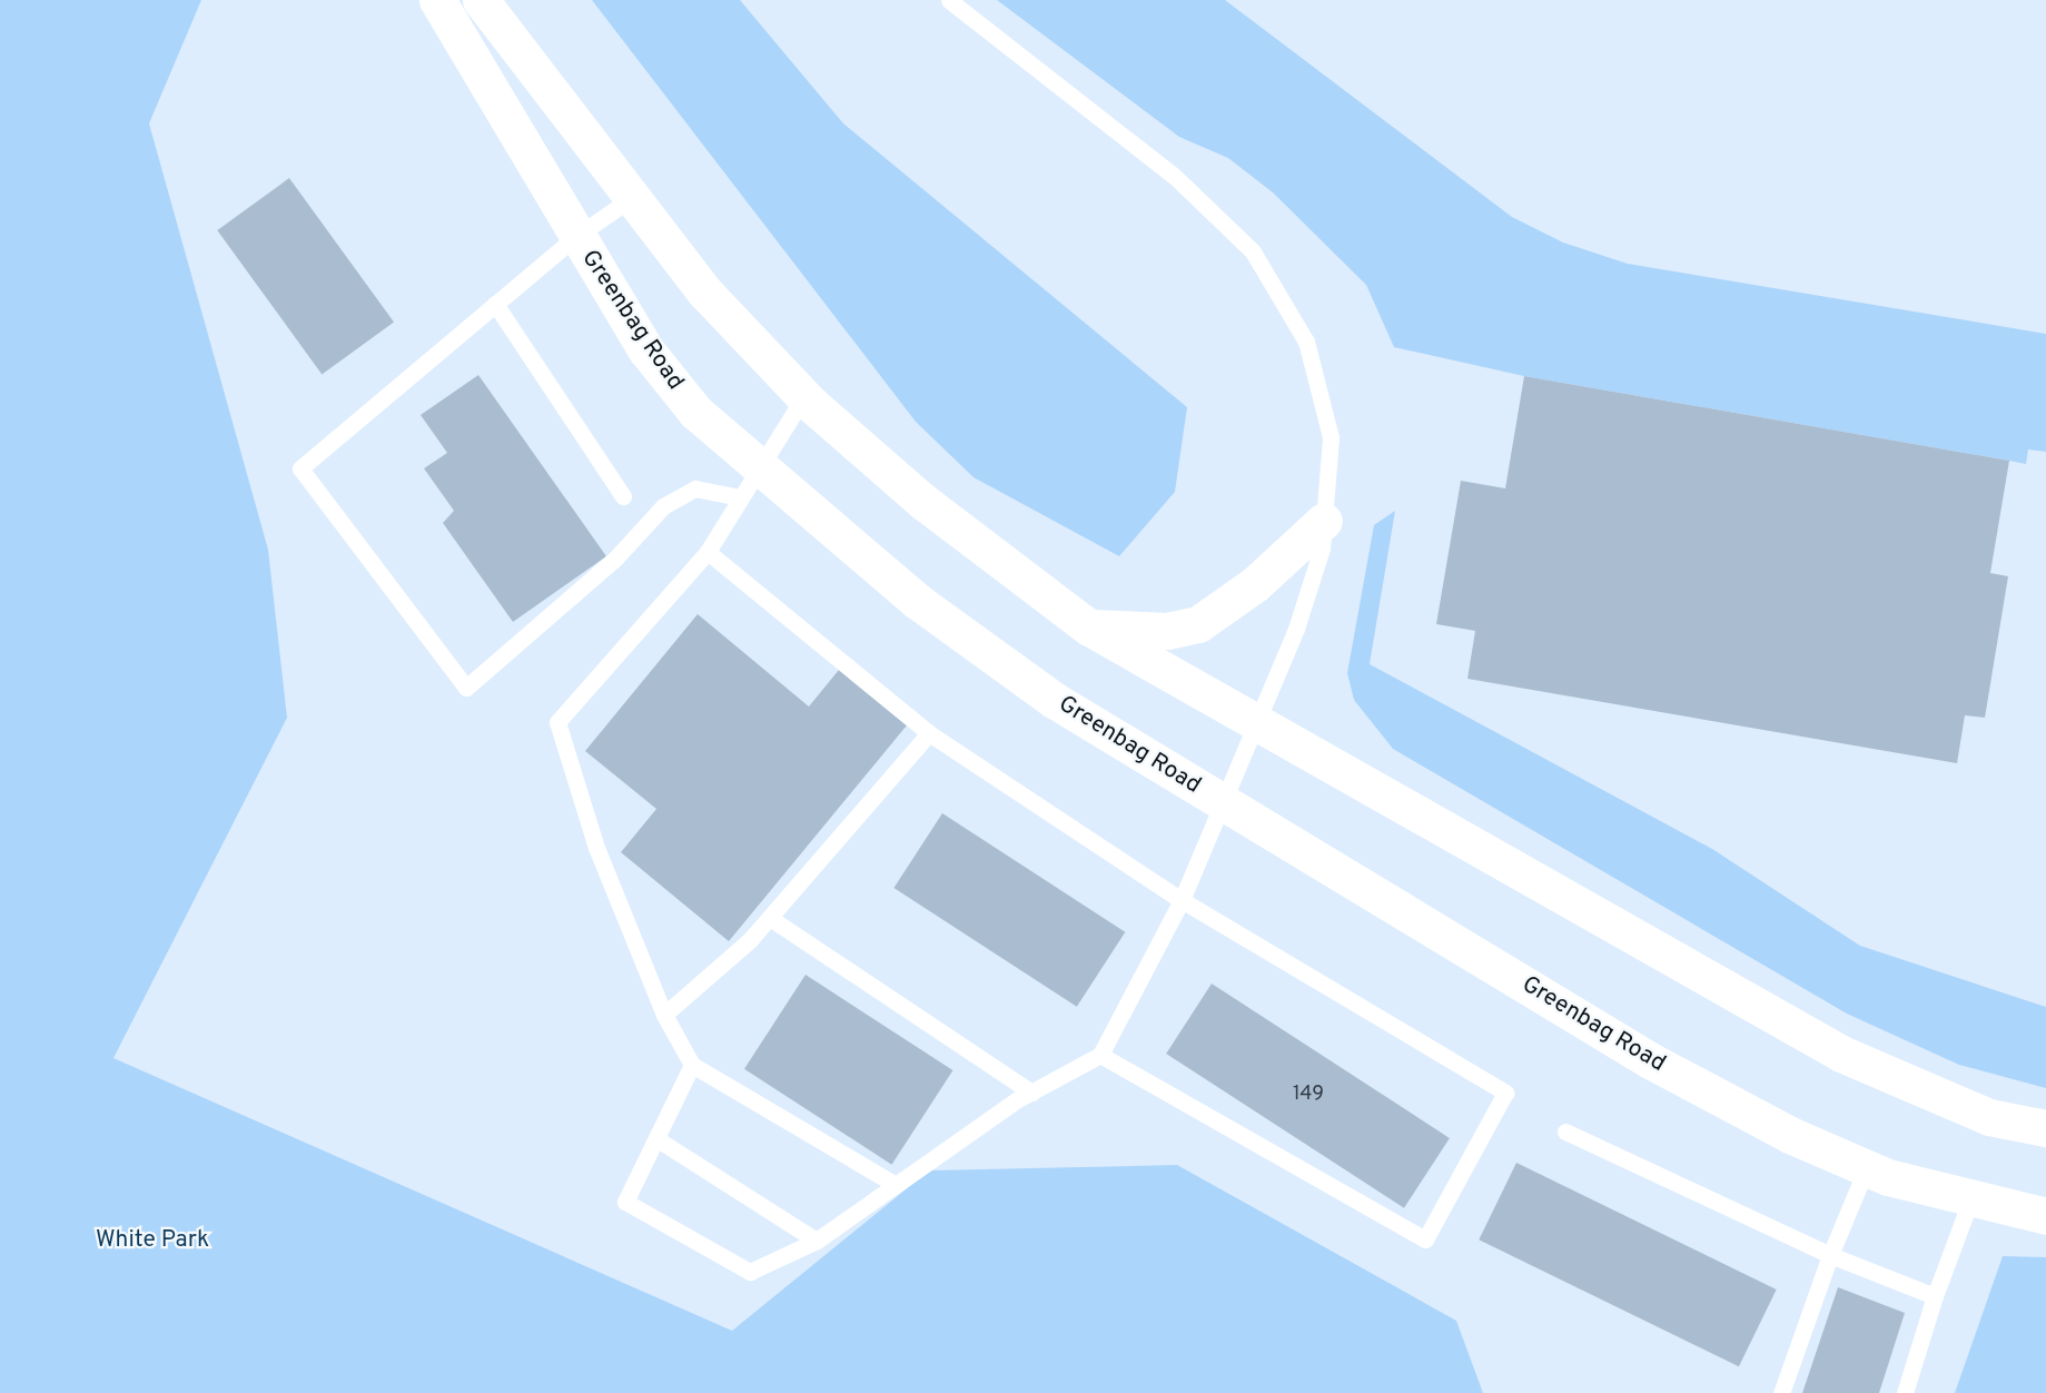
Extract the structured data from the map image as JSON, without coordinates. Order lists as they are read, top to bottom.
{
  "streets": {
    "main road": ["Greenbag Road"]
  },
  "parks": ["White Park"],
  "house_numbers": ["149"]
}
